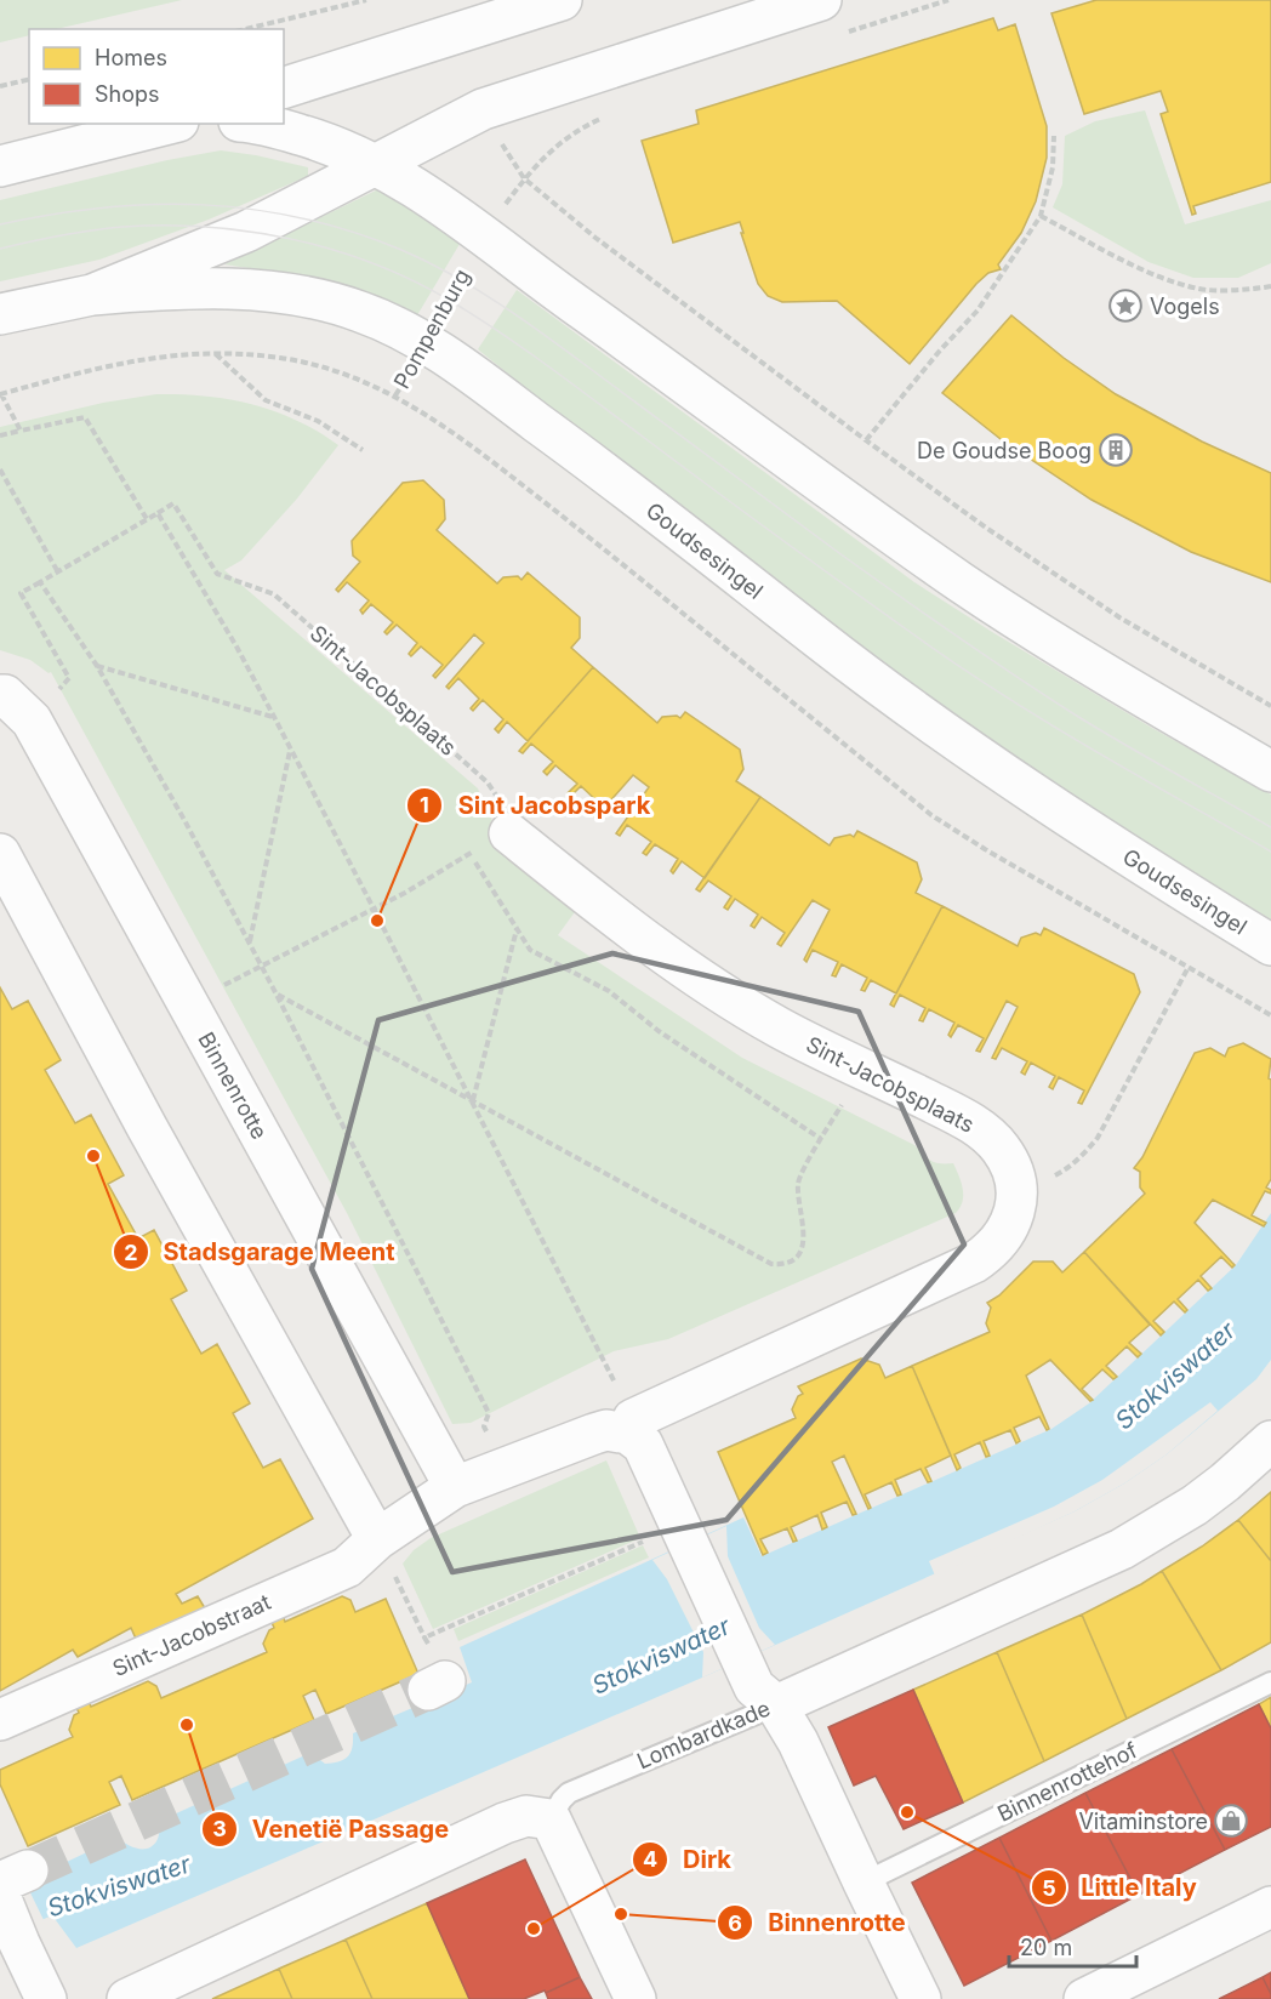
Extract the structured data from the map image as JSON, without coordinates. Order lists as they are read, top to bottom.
{
  "streets": {
    "street": [
      "Goudsesingel",
      "Sint-Jacobsplaats",
      "Binnenrotte",
      "Sint-Jacobstraat",
      "Lombardkade"
    ],
    "lane": ["Binnenrottehof"],
    "path": ["Pompenburg"]
  },
  "crossings": [
    ["Pompenburg", "Goudsesingel"]
  ],
  "water": ["Stokviswater"],
  "places": {
    "place": ["Vogels"],
    "building": ["De Goudse Boog"],
    "other": [
      "Sint Jacobspark",
      "Stadsgarage Meent",
      "Venetië Passage",
      "Little Italy",
      "Binnenrotte",
      "Dirk"
    ],
    "shop": ["Vitaminstore"]
  },
  "legend": ["Homes", "Shops"],
  "scale_bar": "20 m"
}
